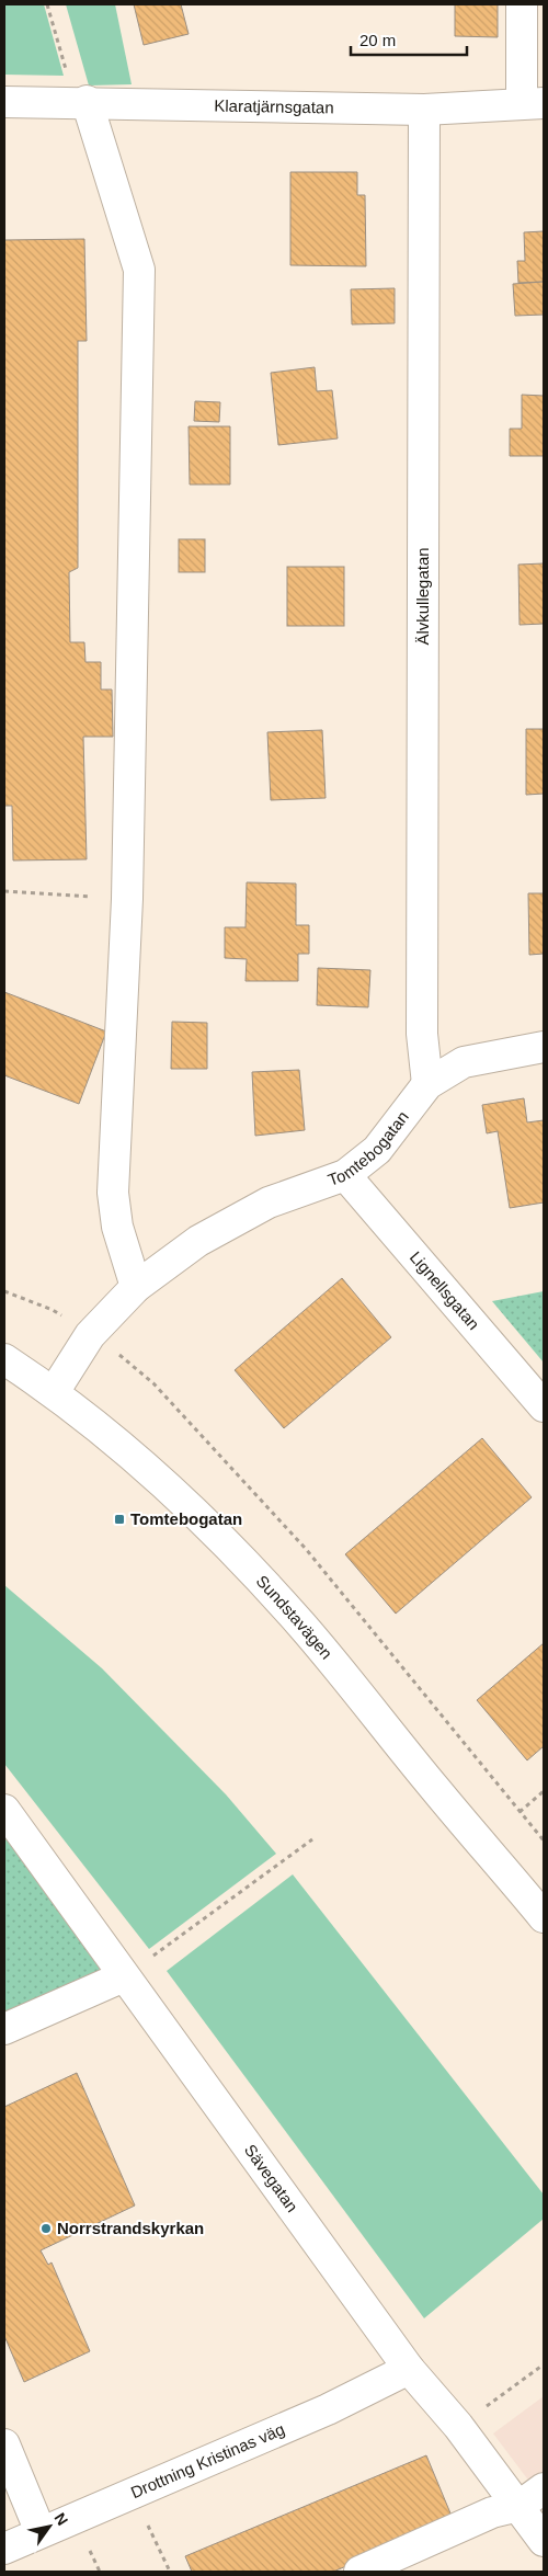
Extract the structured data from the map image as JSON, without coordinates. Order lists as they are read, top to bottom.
{
  "streets": {
    "street": [
      "Klaratjärnsgatan",
      "Älvkullegatan",
      "Tomtebogatan",
      "Lignellsgatan",
      "Sundstavägen",
      "Sävegatan",
      "Drottning Kristinas väg"
    ]
  },
  "crossings": [
    ["Klaratjärnsgatan", "Älvkullegatan"],
    ["Älvkullegatan", "Tomtebogatan"],
    ["Tomtebogatan", "Lignellsgatan"],
    ["Tomtebogatan", "Sundstavägen"],
    ["Sävegatan", "Drottning Kristinas väg"]
  ],
  "places": {
    "transit": ["Tomtebogatan"],
    "other": ["Norrstrandskyrkan"]
  },
  "scale_bar": "20 m",
  "north": "top right"
}
